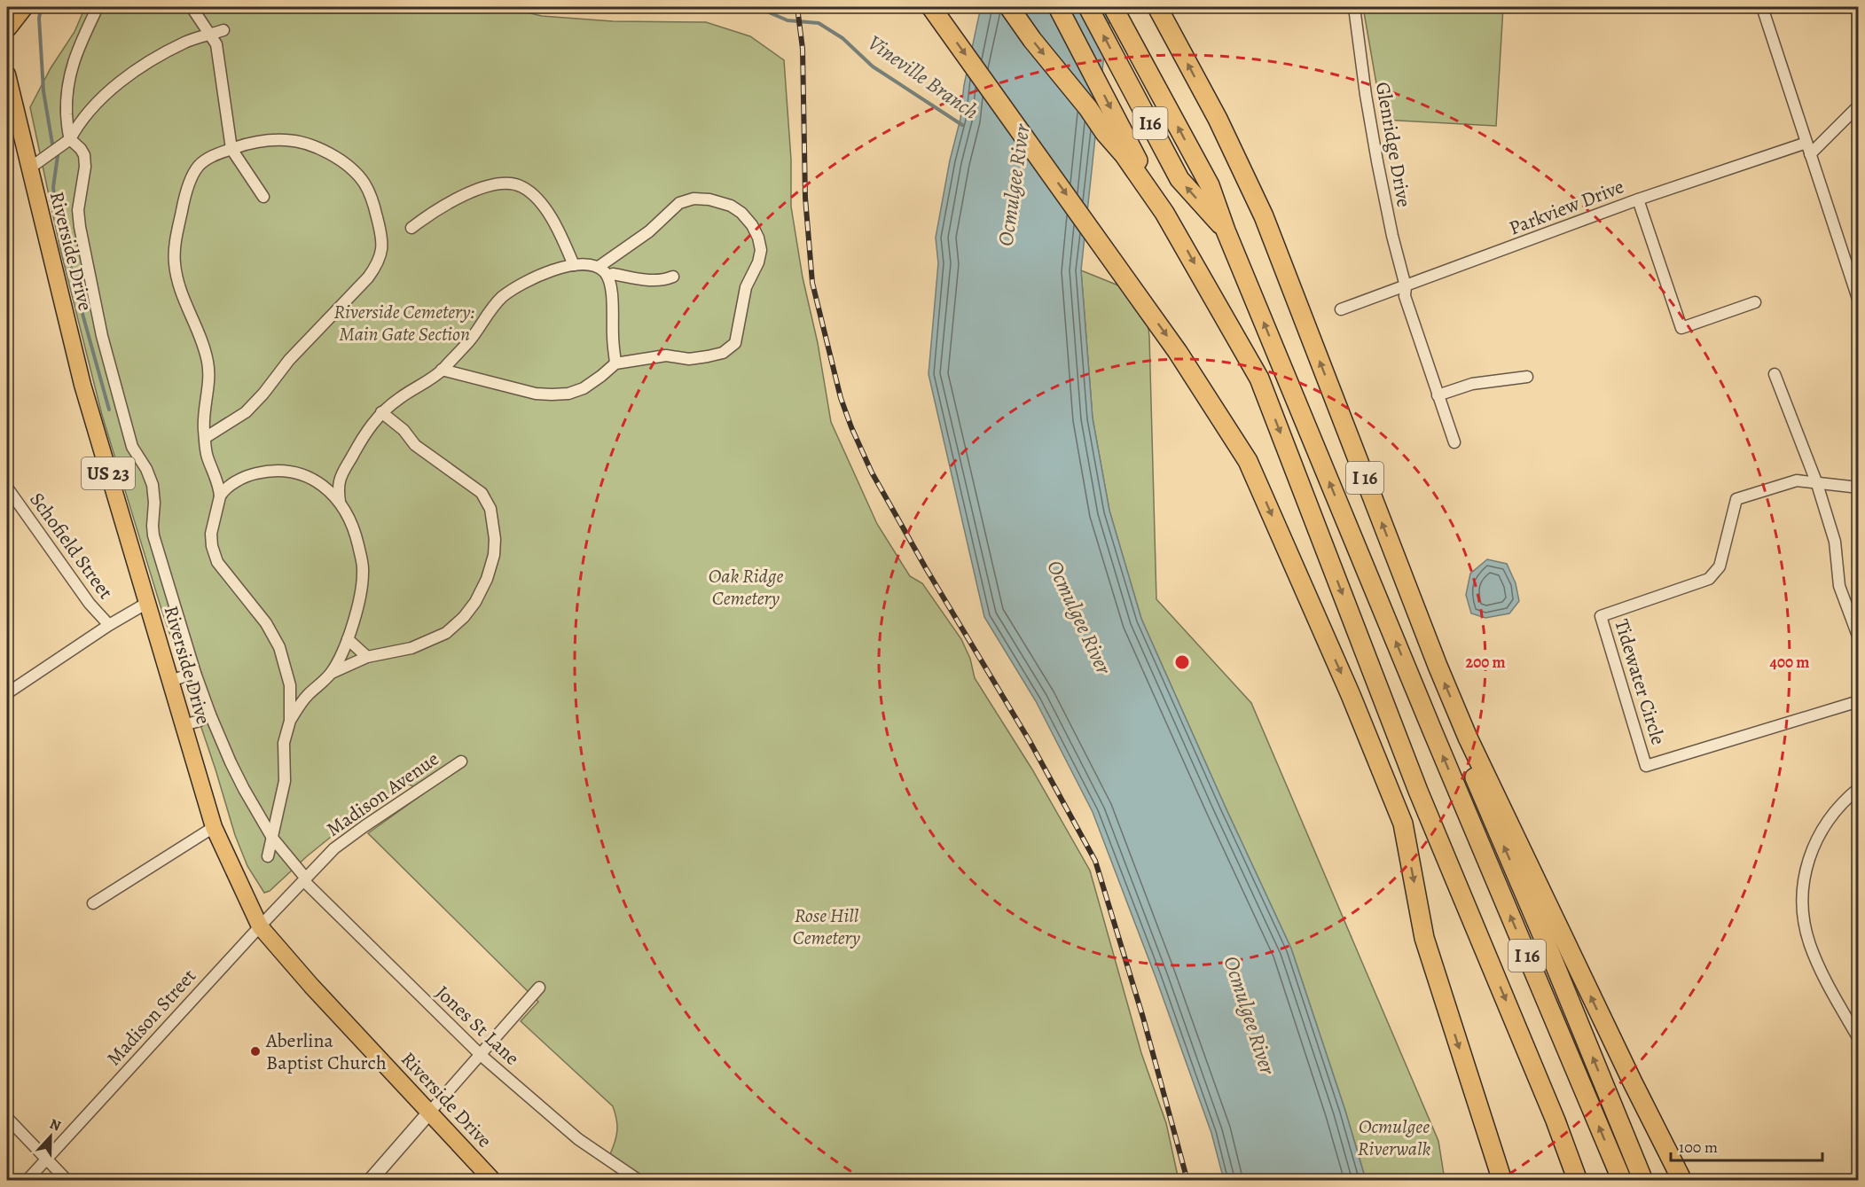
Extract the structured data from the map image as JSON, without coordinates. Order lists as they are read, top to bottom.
{
  "streets": {
    "highway": ["I16", "I 16"],
    "main road": ["Riverside Drive", "US 23"],
    "street": [
      "Glenridge Drive",
      "Parkview Drive",
      "Schofield Street",
      "Tidewater Circle",
      "Madison Avenue",
      "Madison Street",
      "Jones St Lane"
    ]
  },
  "crossings": [
    ["I16", "I 16"],
    ["Glenridge Drive", "Parkview Drive"],
    ["Riverside Drive", "Madison Street"],
    ["Madison Avenue", "Madison Street"],
    ["Madison Avenue", "Jones St Lane"],
    ["Madison Street", "Jones St Lane"]
  ],
  "water": ["Vineville Branch", "Ocmulgee River"],
  "parks": [
    "Riverside Cemetery: Main Gate Section",
    "Oak Ridge Cemetery",
    "Rose Hill Cemetery",
    "Ocmulgee Riverwalk"
  ],
  "places": ["Aberlina Baptist Church"],
  "scale_bar": "100 m",
  "north": "top",
  "rings": ["200 m", "400 m"]
}
